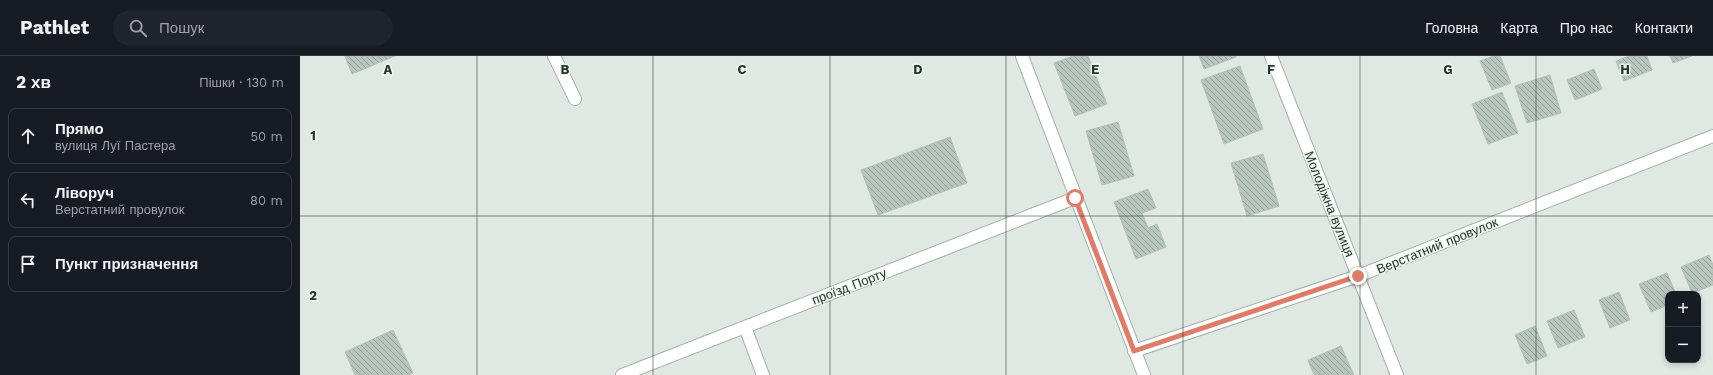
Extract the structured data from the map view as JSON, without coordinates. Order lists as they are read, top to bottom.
{
  "streets": {
    "street": ["Молодіжна вулиця", "Верстатний провулок", "проїзд Порту"]
  },
  "crossings": [
    ["Молодіжна вулиця", "Верстатний провулок"]
  ],
  "page": {
    "header": "Pathlet",
    "search": "Пошук",
    "nav": [
      "Головна",
      "Карта",
      "Про нас",
      "Контакти"
    ],
    "heading": ["2 хв", "Пішки · 130 m"],
    "list": [
      ["Прямо", "вулиця Луї Пастера", "50 m"],
      ["Ліворуч", "Верстатний провулок", "80 m"],
      "Пункт призначення"
    ],
    "map_buttons": ["+", "−"]
  },
  "grid": {
    "columns": [
      "A",
      "B",
      "C",
      "D",
      "E",
      "F",
      "G",
      "H"
    ],
    "rows": ["1", "2"]
  }
}
